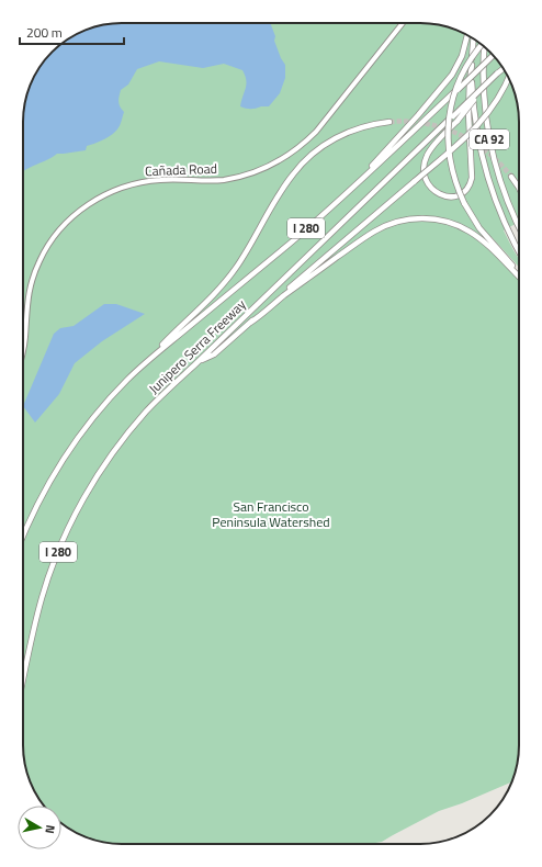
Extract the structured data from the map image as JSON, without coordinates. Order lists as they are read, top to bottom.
{
  "streets": {
    "highway": ["CA 92", "I 280", "Junipero Serra Freeway"],
    "main road": ["Cañada Road"]
  },
  "parks": ["San Francisco Peninsula Watershed"],
  "scale_bar": "200 m",
  "north": "right"
}
